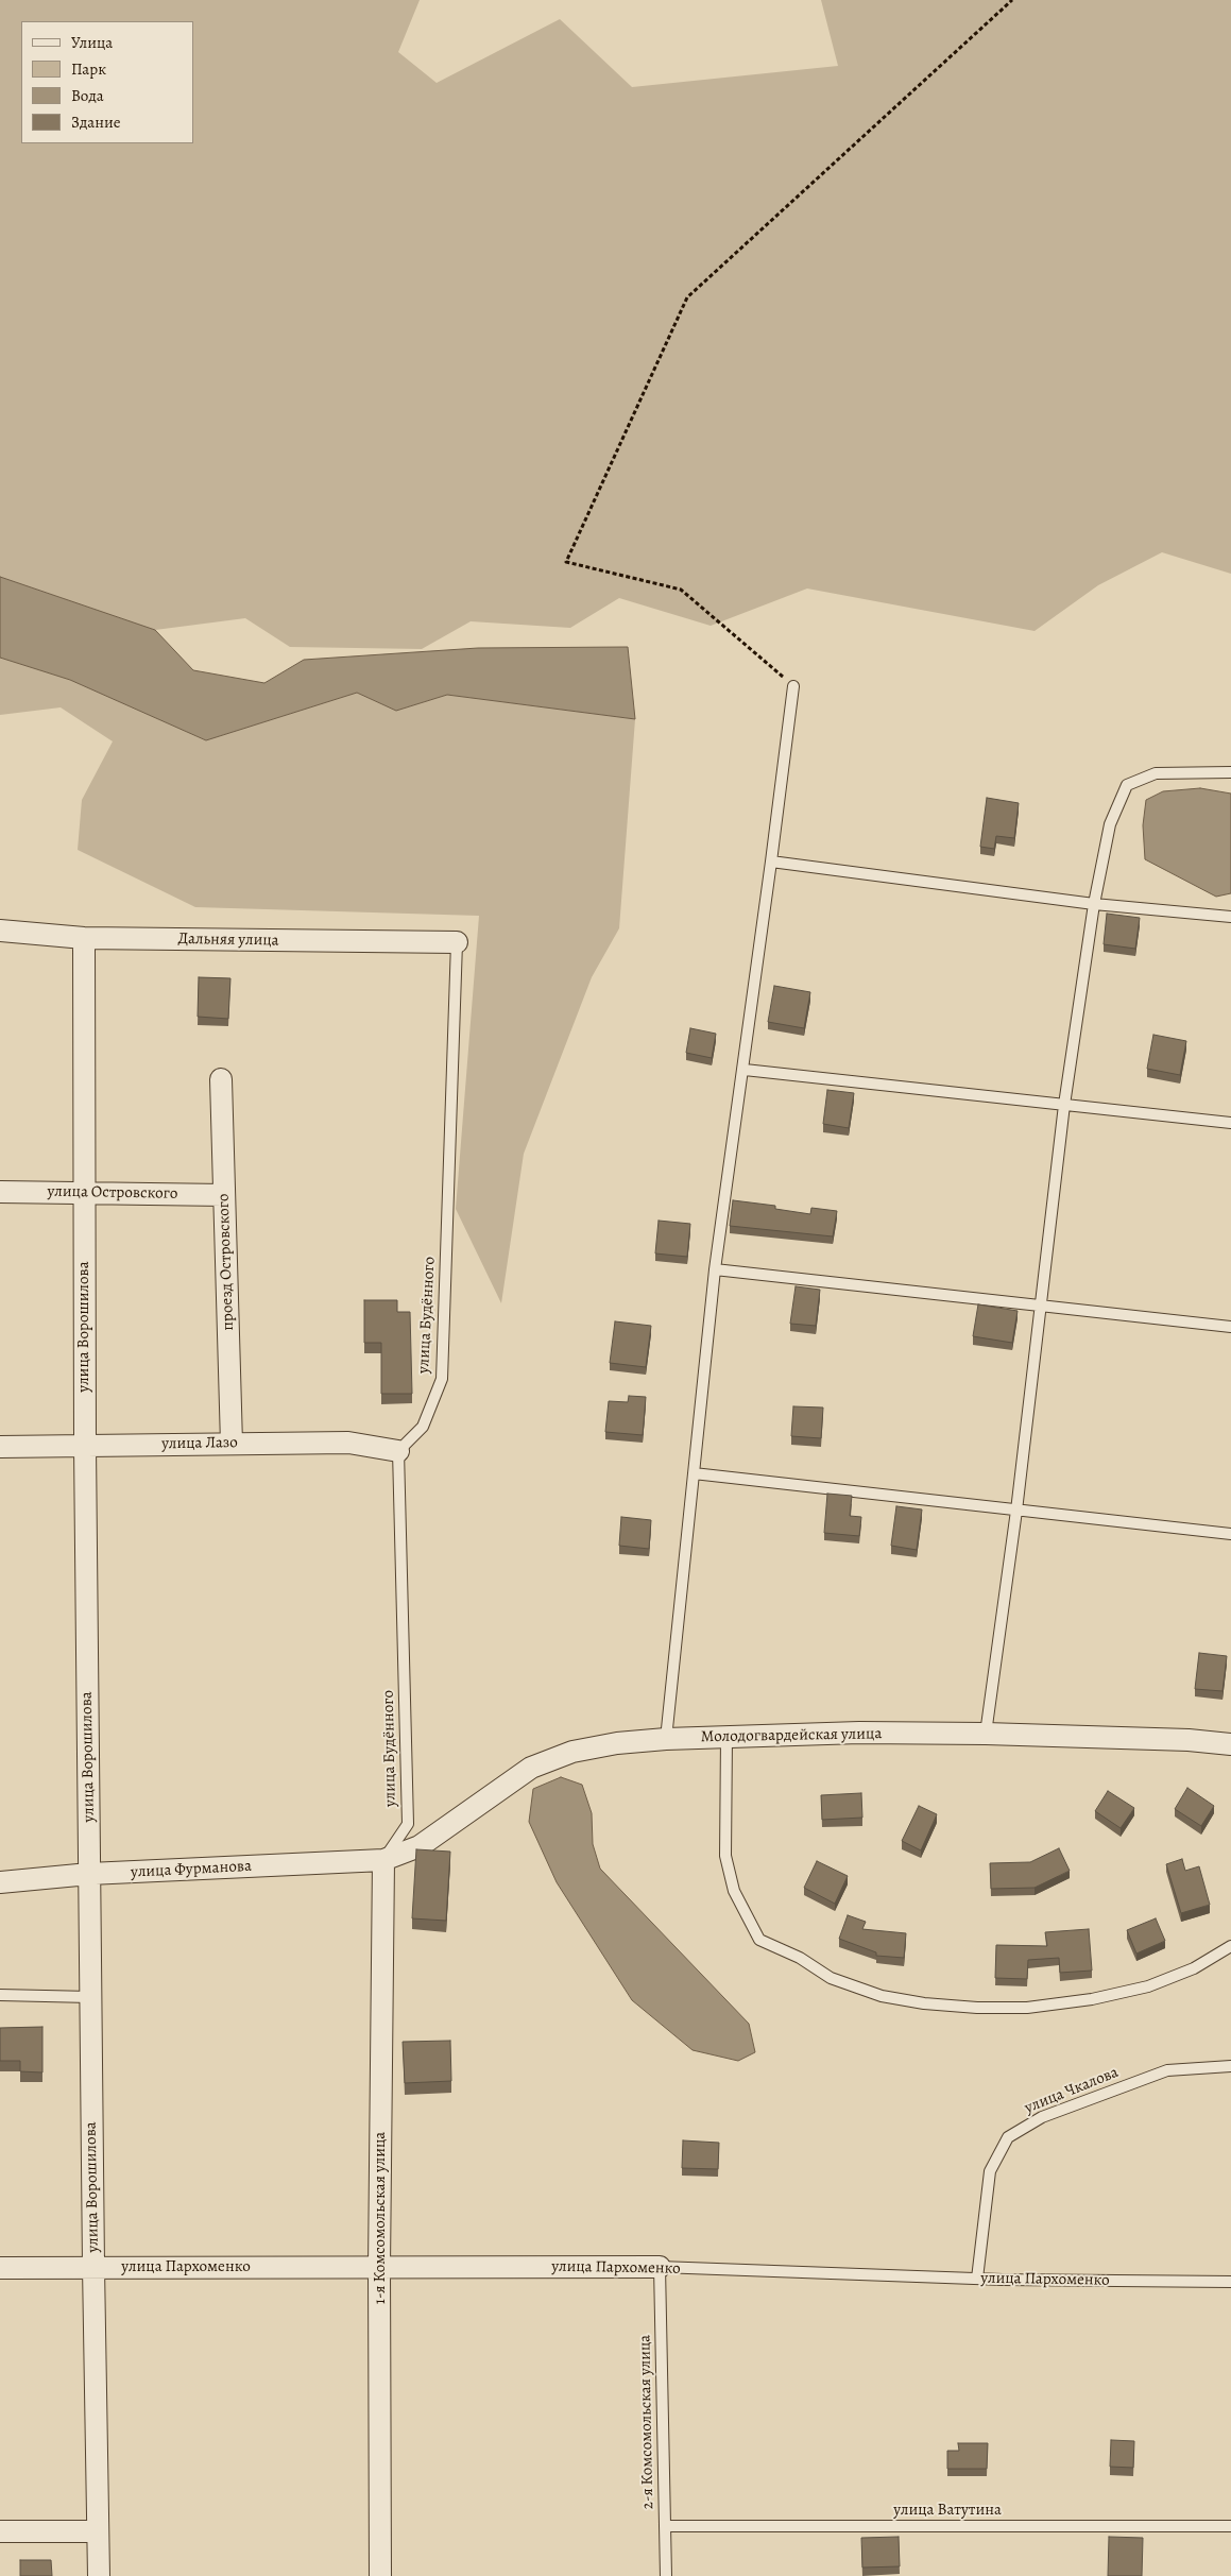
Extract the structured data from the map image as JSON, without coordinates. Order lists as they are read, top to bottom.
{
  "streets": {
    "street": [
      "Дальняя улица",
      "улица Островского",
      "проезд Островского",
      "улица Ворошилова",
      "улица Лазо",
      "Молодогвардейская улица",
      "улица Фурманова",
      "1-я Комсомольская улица",
      "улица Пархоменко"
    ],
    "lane": [
      "улица Будённого",
      "улица Чкалова",
      "2-я Комсомольская улица",
      "улица Ватутина"
    ]
  },
  "crossings": [
    ["Дальняя улица", "улица Будённого"],
    ["Дальняя улица", "улица Ворошилова"],
    ["улица Островского", "проезд Островского"],
    ["улица Островского", "улица Ворошилова"],
    ["проезд Островского", "улица Лазо"],
    ["улица Будённого", "улица Лазо"],
    ["улица Будённого", "Молодогвардейская улица"],
    ["улица Будённого", "улица Фурманова"],
    ["улица Будённого", "1-я Комсомольская улица"],
    ["улица Ворошилова", "улица Лазо"],
    ["улица Ворошилова", "улица Фурманова"],
    ["улица Ворошилова", "улица Пархоменко"],
    ["Молодогвардейская улица", "улица Фурманова"],
    ["Молодогвардейская улица", "1-я Комсомольская улица"],
    ["улица Фурманова", "1-я Комсомольская улица"],
    ["улица Чкалова", "улица Пархоменко"],
    ["1-я Комсомольская улица", "улица Пархоменко"],
    ["улица Пархоменко", "2-я Комсомольская улица"],
    ["2-я Комсомольская улица", "улица Ватутина"]
  ],
  "legend": [
    "Улица",
    "Парк",
    "Вода",
    "Здание"
  ]
}
